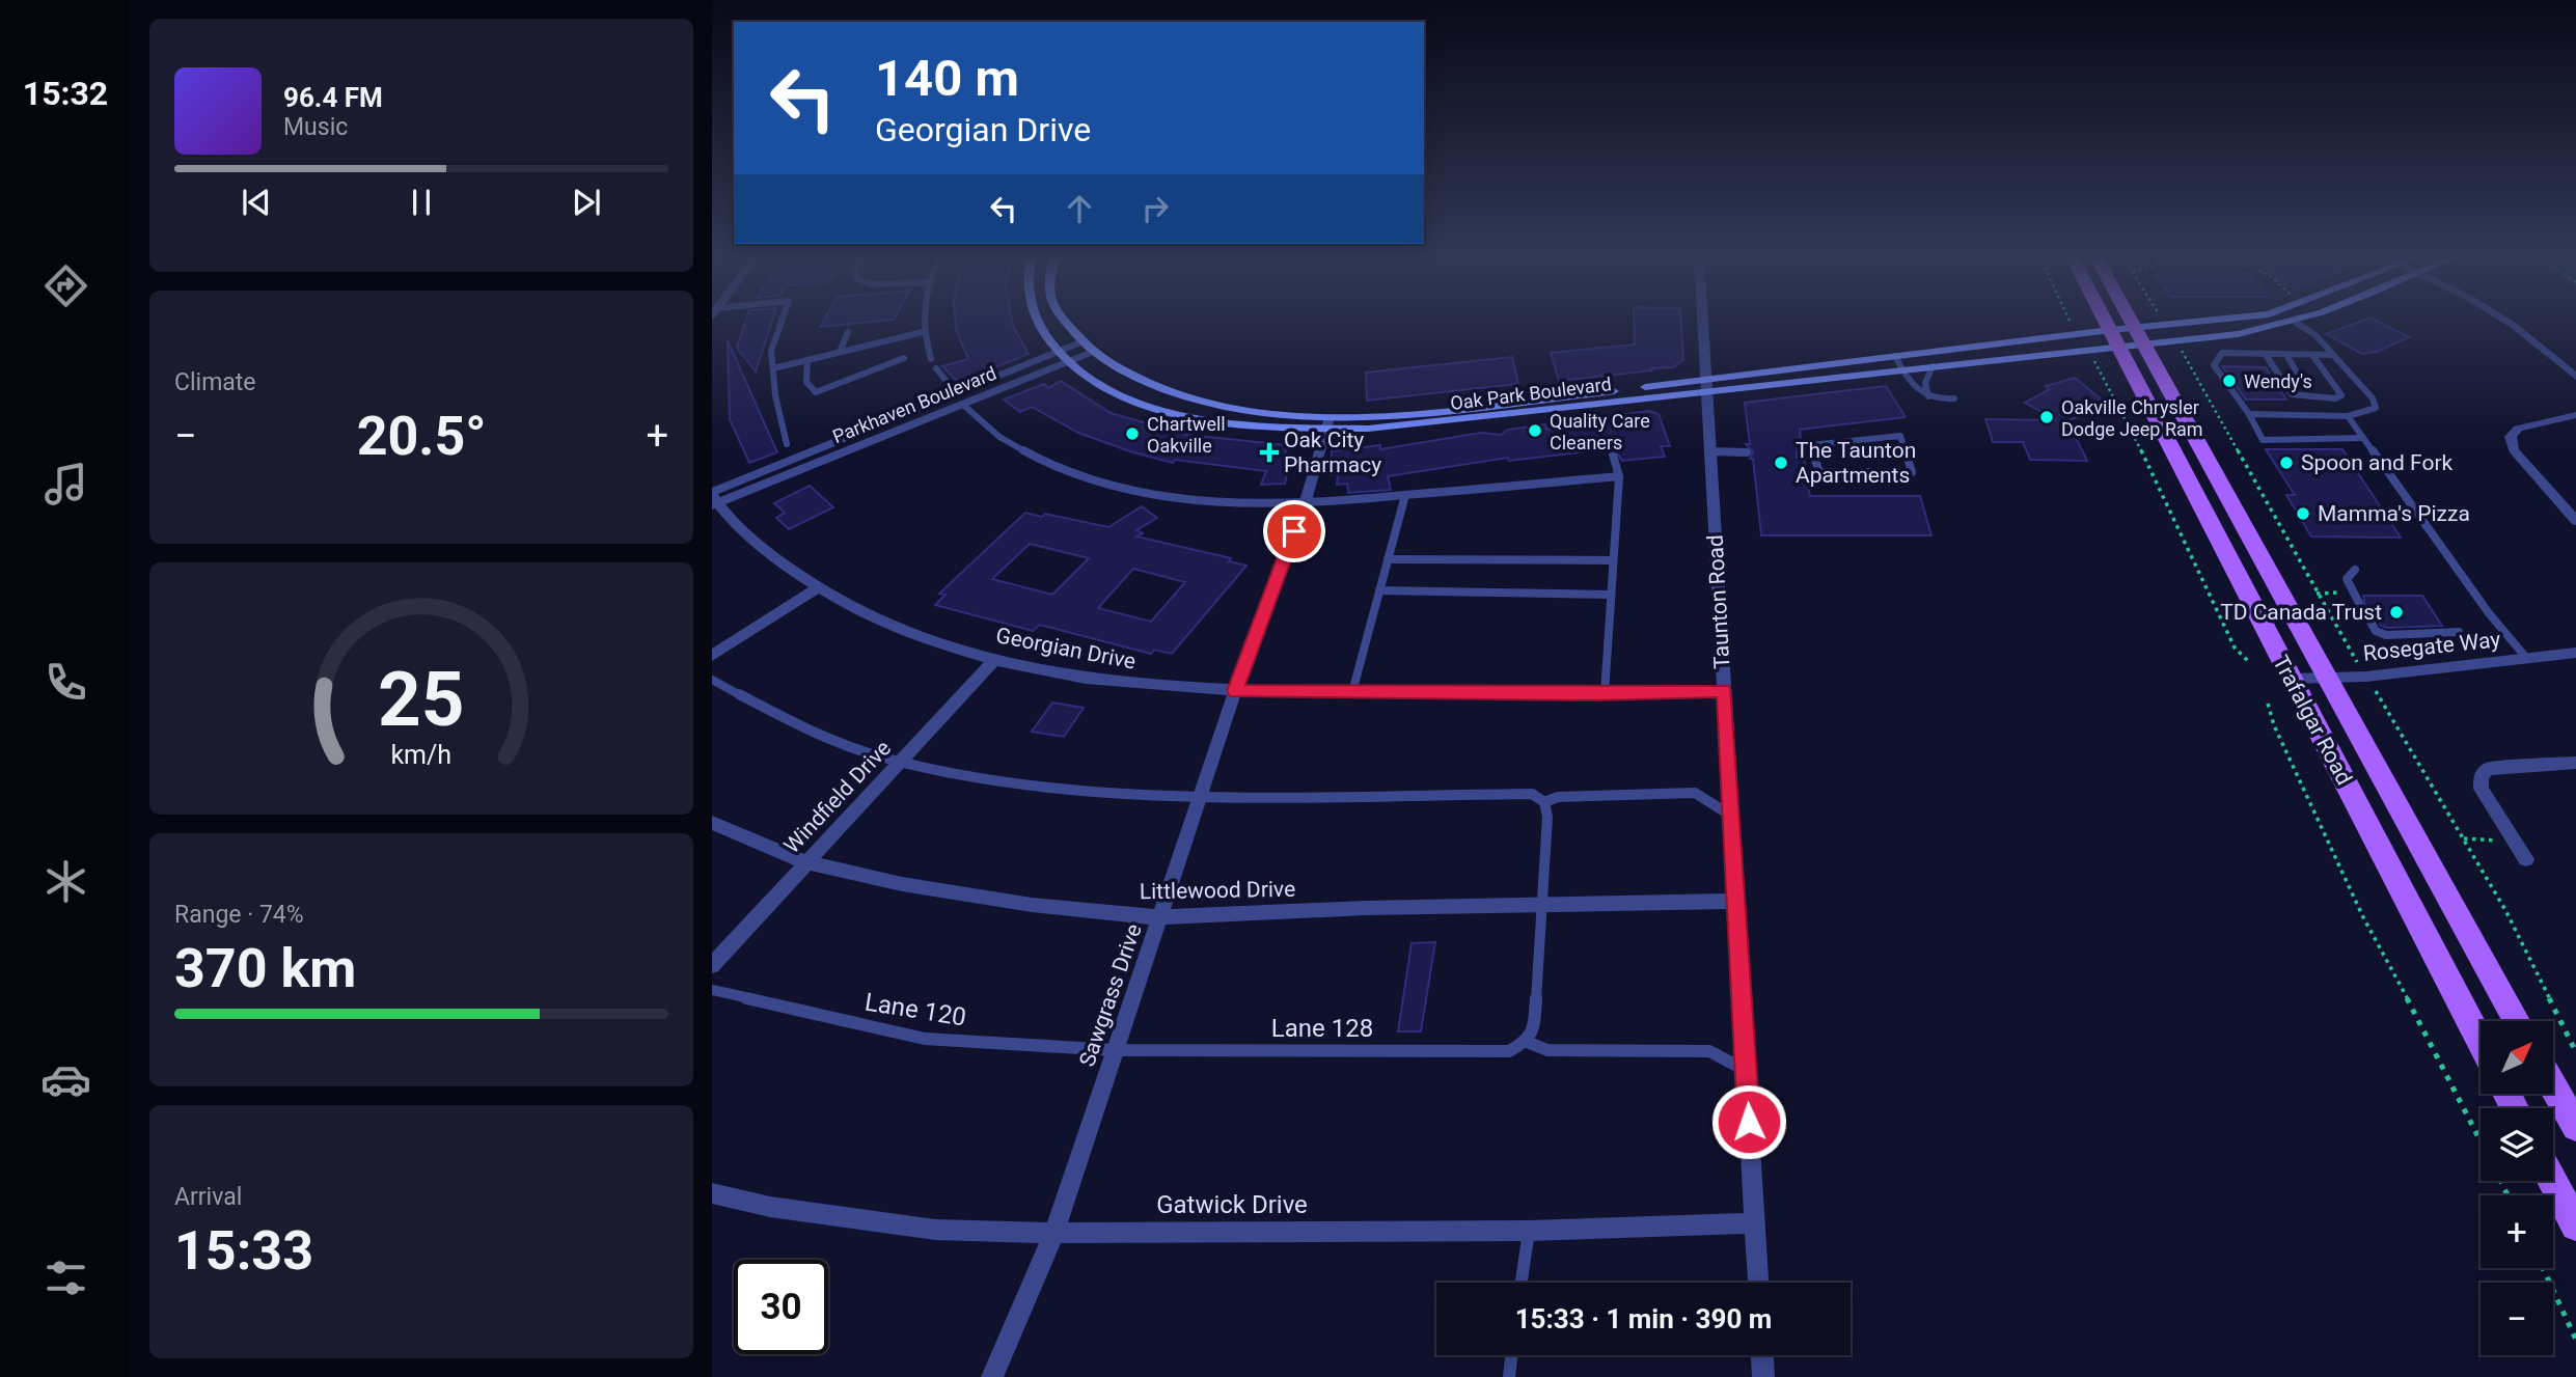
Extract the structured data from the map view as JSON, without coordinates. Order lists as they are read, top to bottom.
{
  "streets": {
    "main road": ["Trafalgar Road"],
    "street": [
      "Oak Park Boulevard",
      "Parkhaven Boulevard",
      "Taunton Road",
      "Rosegate Way",
      "Georgian Drive",
      "Windfield Drive",
      "Littlewood Drive",
      "Sawgrass Drive",
      "Gatwick Drive"
    ],
    "lane": ["Lane 120", "Lane 128"]
  },
  "crossings": [
    ["Oak Park Boulevard", "Parkhaven Boulevard"],
    ["Oak Park Boulevard", "Taunton Road"],
    ["Oak Park Boulevard", "Trafalgar Road"],
    ["Oak Park Boulevard", "Sawgrass Drive"],
    ["Parkhaven Boulevard", "Georgian Drive"],
    ["Taunton Road", "Georgian Drive"],
    ["Taunton Road", "Littlewood Drive"],
    ["Taunton Road", "Lane 128"],
    ["Taunton Road", "Gatwick Drive"],
    ["Rosegate Way", "Trafalgar Road"],
    ["Georgian Drive", "Windfield Drive"],
    ["Georgian Drive", "Sawgrass Drive"],
    ["Windfield Drive", "Littlewood Drive"],
    ["Littlewood Drive", "Sawgrass Drive"],
    ["Sawgrass Drive", "Lane 120"],
    ["Sawgrass Drive", "Lane 128"],
    ["Sawgrass Drive", "Gatwick Drive"],
    ["Lane 120", "Lane 128"]
  ],
  "places": {
    "other": [
      "Wendy's",
      "Oakville Chrysler Dodge Jeep Ram",
      "Quality Care Cleaners",
      "Chartwell Oakville",
      "The Taunton Apartments",
      "Spoon and Fork",
      "Mamma's Pizza",
      "TD Canada Trust"
    ],
    "health": ["Oak City Pharmacy"]
  },
  "north": "top right",
  "page": {
    "tabs": "15:32",
    "turn": ["140 m", "Georgian Drive"],
    "song": ["96.4 FM", "Music"],
    "tile": [
      "Climate",
      ["Range · 74%", "370 km"],
      ["Arrival", "15:33"]
    ],
    "heat": ["−", "20.5°", "+"],
    "map_buttons": ["+", "−"],
    "limit": "30",
    "trip": "15:33 · 1 min · 390 m",
    "gauge": ["25", "km/h"]
  }
}
